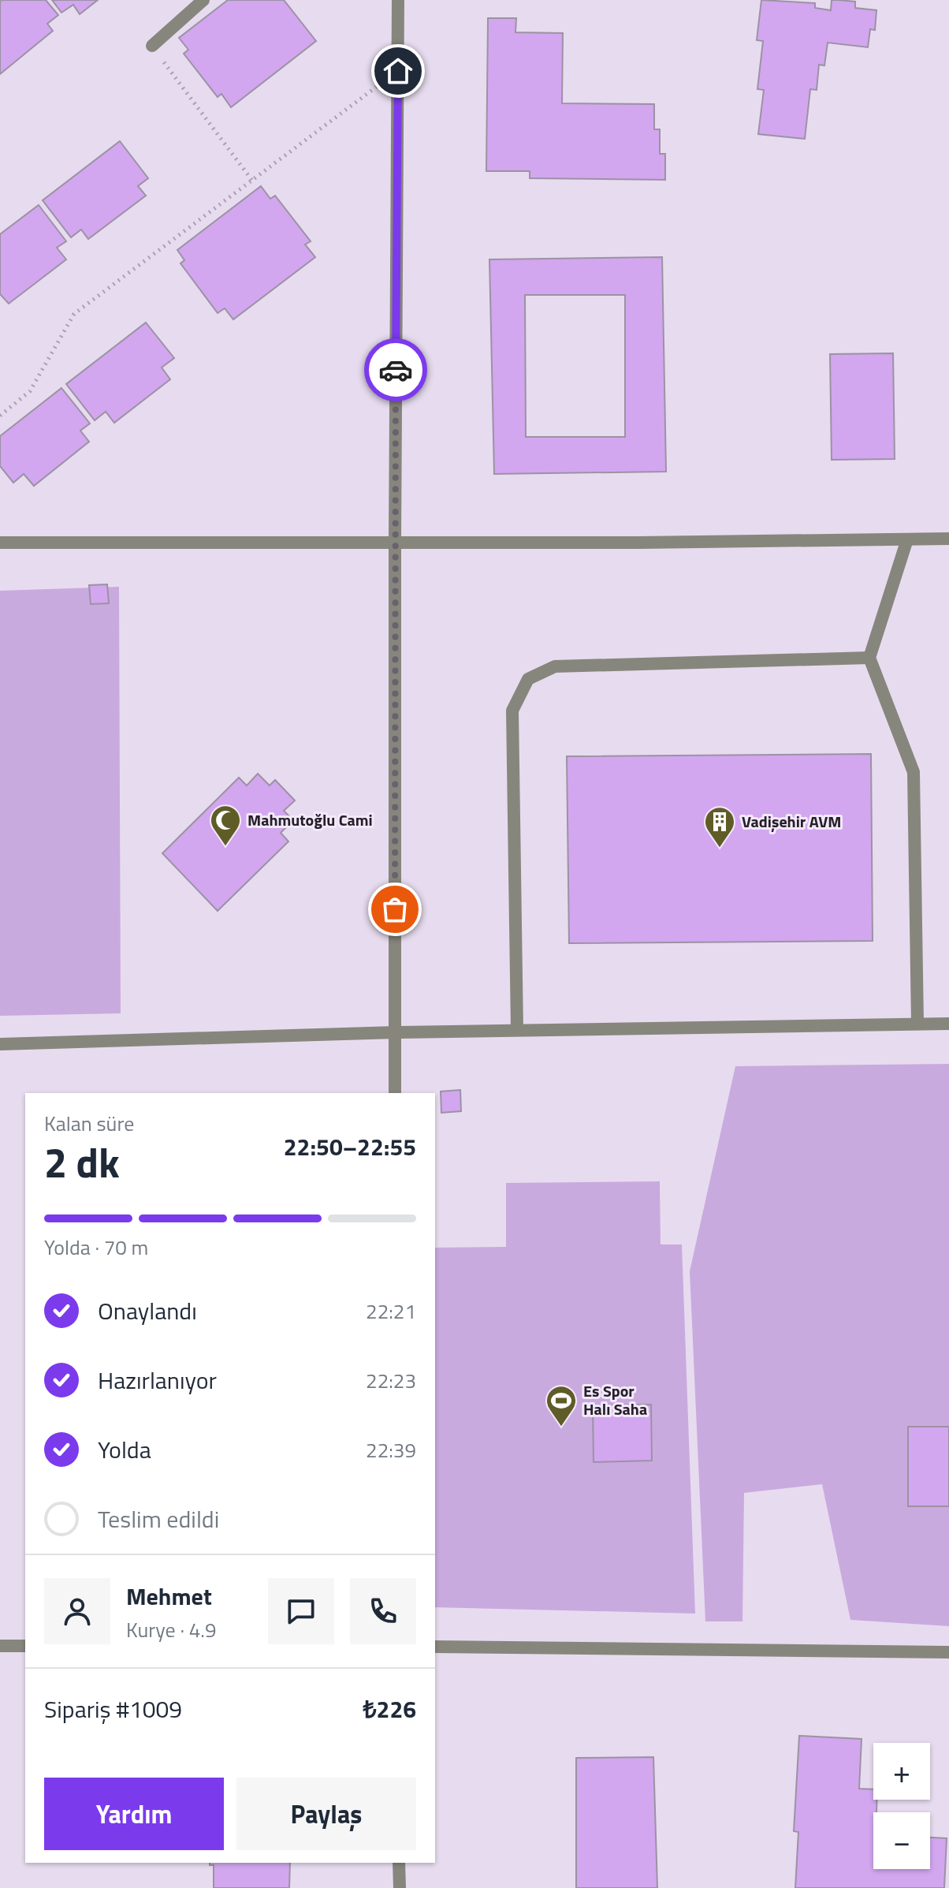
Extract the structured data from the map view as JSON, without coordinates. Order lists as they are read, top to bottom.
{
  "places": {
    "mosque": ["Mahmutoğlu Cami"],
    "building": ["Vadişehir AVM"],
    "sports": ["Es Spor Halı Saha"]
  },
  "page": {
    "heading": ["2 dk", "Kalan süre", "22:50–22:55"],
    "panel": [
      "Mehmet",
      "Kurye · 4.9",
      "Sipariş #1009",
      "₺226"
    ],
    "bar": "Yolda · 70 m",
    "list": [
      ["Onaylandı", "22:21"],
      ["Hazırlanıyor", "22:23"],
      ["Yolda", "22:39"],
      "Teslim edildi"
    ],
    "map_buttons": ["+", "−"],
    "buttons": ["Yardım", "Paylaş"]
  }
}
